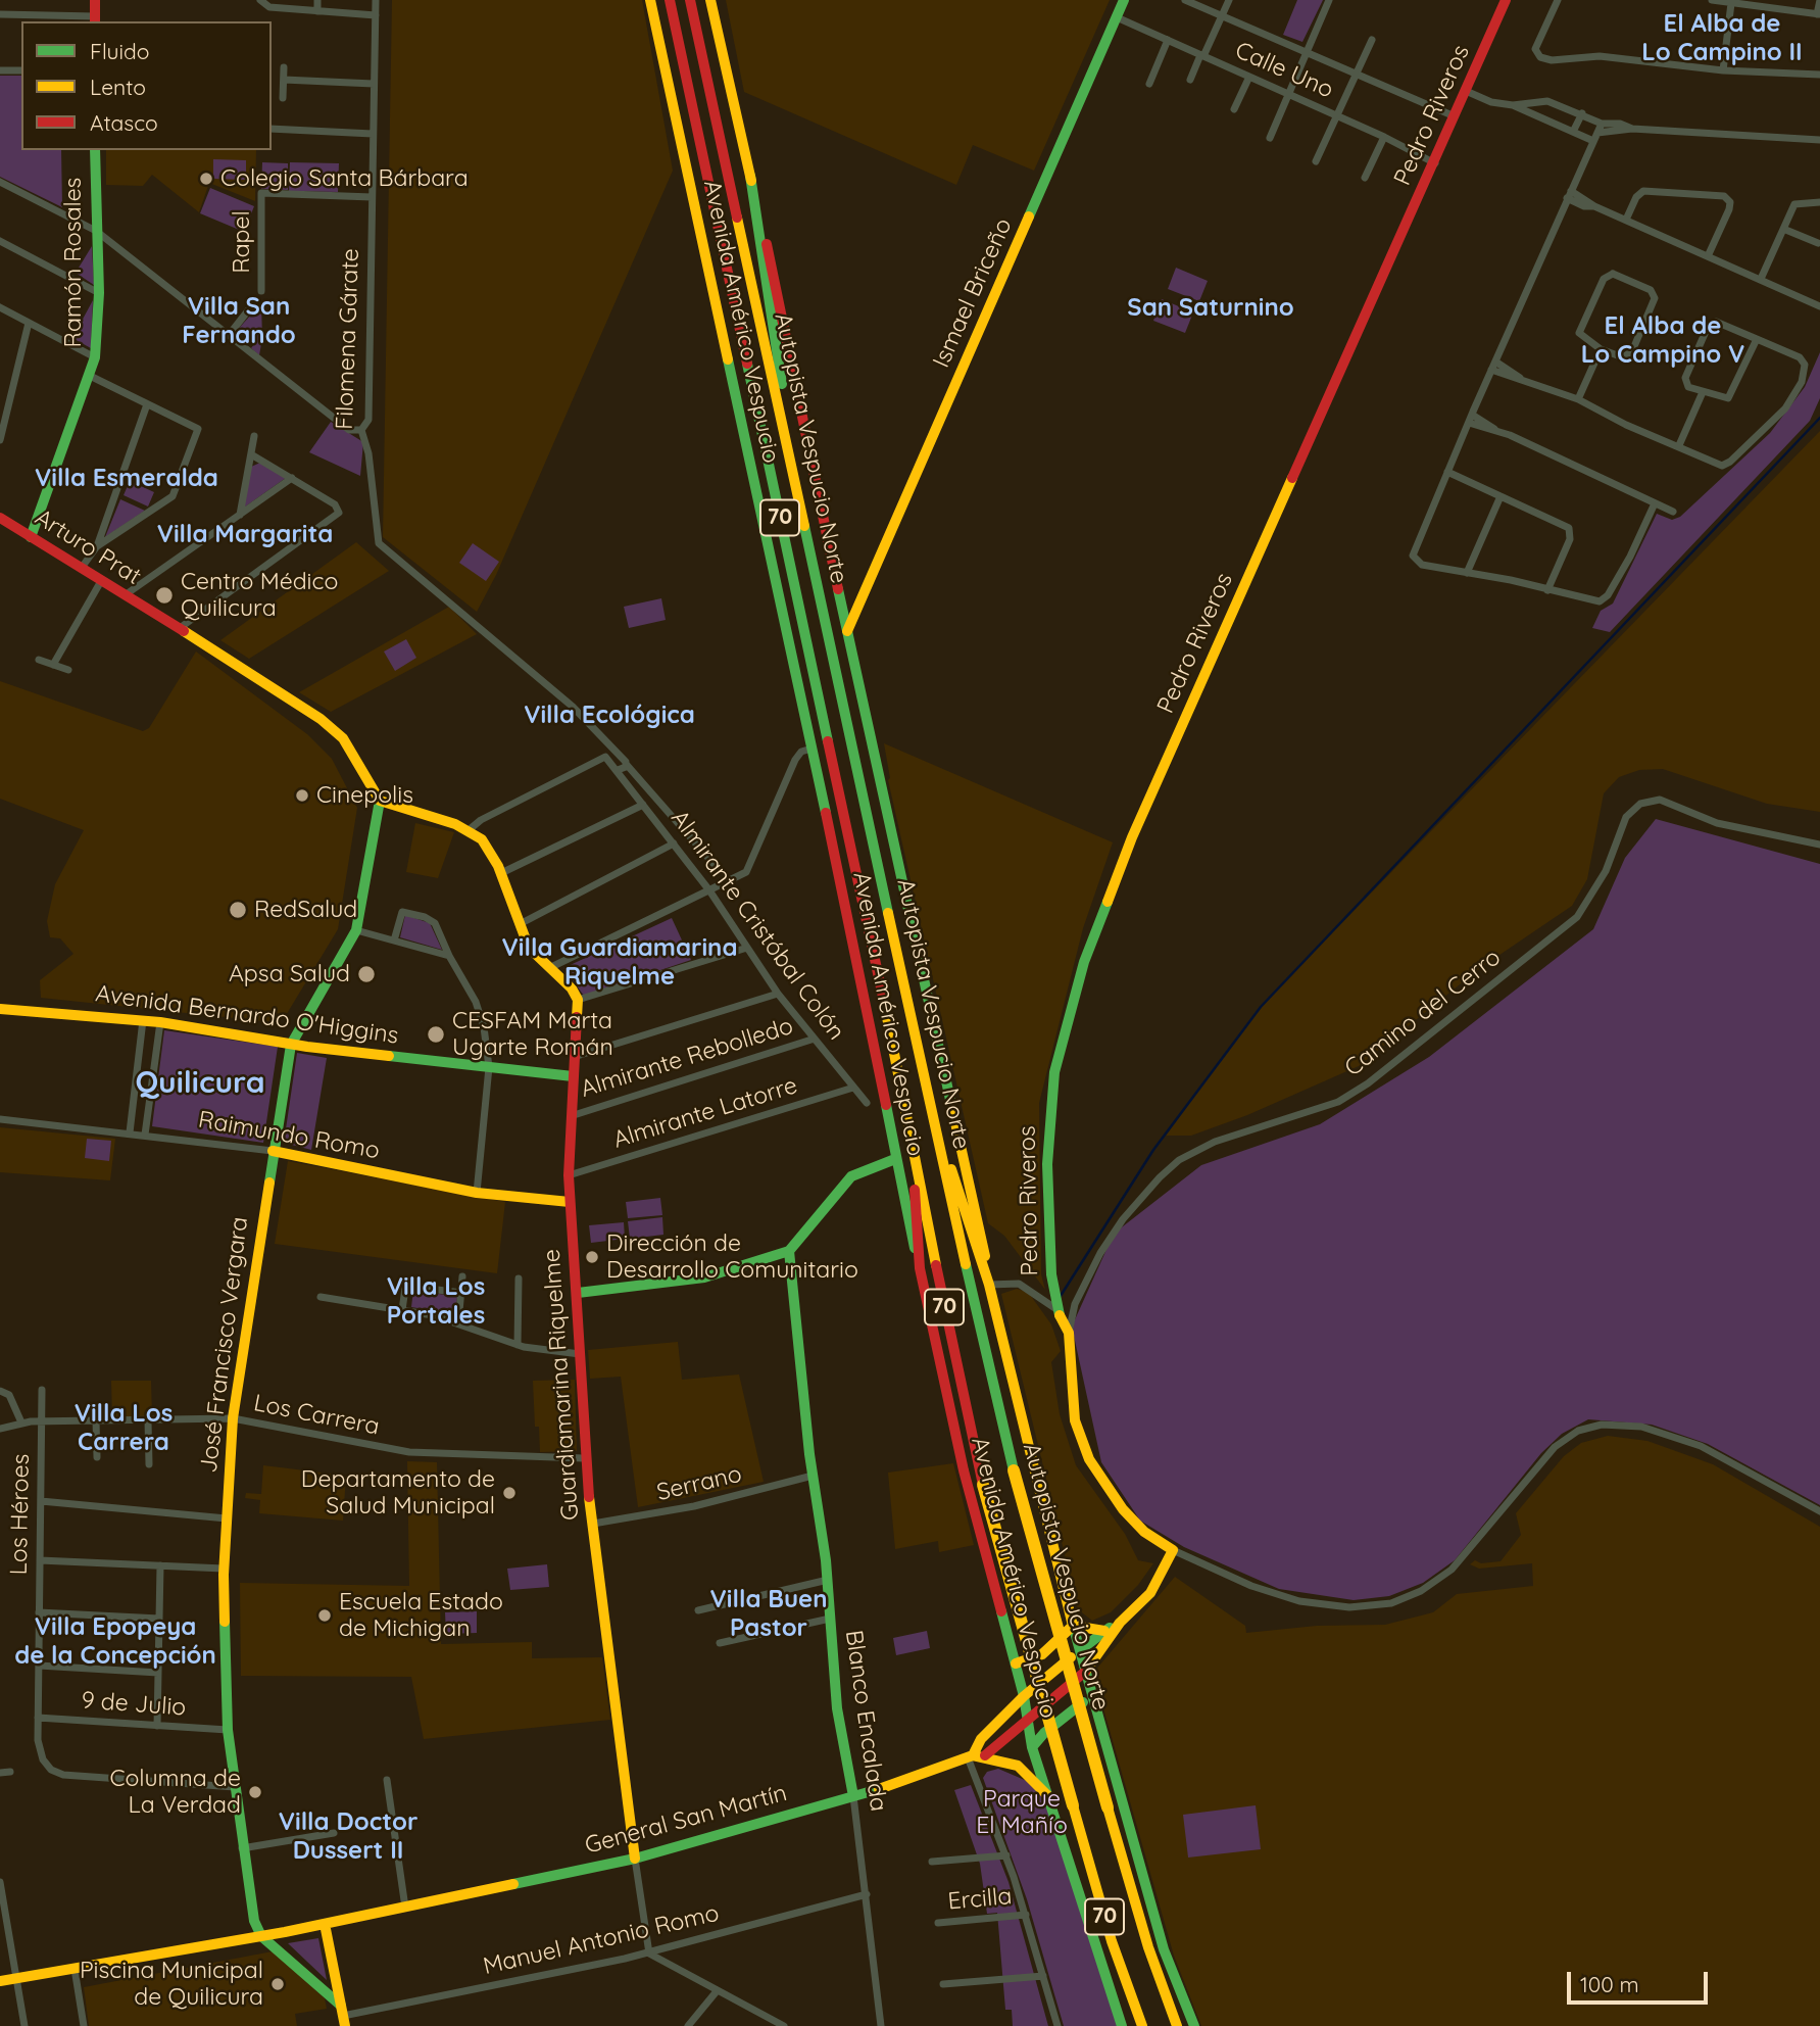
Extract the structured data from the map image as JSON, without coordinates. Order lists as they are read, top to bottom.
{
  "streets": {
    "main road": [
      "Pedro Riveros",
      "Ramón Rosales",
      "Ismael Briceño",
      "Avenida Américo Vespucio",
      "Autopista Vespucio Norte",
      "70",
      "Arturo Prat",
      "Avenida Bernardo O'Higgins",
      "Raimundo Romo",
      "José Francisco Vergara",
      "Guardiamarina Riquelme",
      "Blanco Encalada",
      "General San Martín"
    ],
    "street": [
      "Calle Uno",
      "Rapel",
      "Filomena Gárate",
      "Almirante Cristóbal Colón",
      "Camino del Cerro",
      "Almirante Rebolledo",
      "Almirante Latorre",
      "Los Carrera",
      "Serrano",
      "Los Héroes",
      "9 de Julio",
      "Ercilla",
      "Manuel Antonio Romo"
    ]
  },
  "crossings": [
    ["Calle Uno", "Pedro Riveros"],
    ["Calle Uno", "Ismael Briceño"],
    ["Pedro Riveros", "Camino del Cerro"],
    ["Rapel", "Filomena Gárate"],
    ["Ramón Rosales", "Arturo Prat"],
    ["Ismael Briceño", "Avenida Américo Vespucio"],
    ["Avenida Américo Vespucio", "General San Martín"],
    ["Arturo Prat", "José Francisco Vergara"],
    ["Almirante Cristóbal Colón", "Almirante Rebolledo"],
    ["Almirante Cristóbal Colón", "Almirante Latorre"],
    ["Avenida Bernardo O'Higgins", "José Francisco Vergara"],
    ["Avenida Bernardo O'Higgins", "Guardiamarina Riquelme"],
    ["Almirante Rebolledo", "Guardiamarina Riquelme"],
    ["Almirante Latorre", "Guardiamarina Riquelme"],
    ["Raimundo Romo", "José Francisco Vergara"],
    ["Raimundo Romo", "Guardiamarina Riquelme"],
    ["José Francisco Vergara", "Los Carrera"],
    ["José Francisco Vergara", "Los Héroes"],
    ["José Francisco Vergara", "9 de Julio"],
    ["José Francisco Vergara", "General San Martín"],
    ["Guardiamarina Riquelme", "Los Carrera"],
    ["Guardiamarina Riquelme", "Serrano"],
    ["Guardiamarina Riquelme", "General San Martín"],
    ["Guardiamarina Riquelme", "Manuel Antonio Romo"],
    ["Los Carrera", "Los Héroes"],
    ["Serrano", "Blanco Encalada"],
    ["Los Héroes", "9 de Julio"],
    ["Blanco Encalada", "General San Martín"],
    ["Blanco Encalada", "Manuel Antonio Romo"]
  ],
  "districts": [
    "El Alba de Lo Campino II",
    "Villa San Fernando",
    "San Saturnino",
    "El Alba de Lo Campino V",
    "Villa Esmeralda",
    "Villa Margarita",
    "Villa Ecológica",
    "Villa Guardiamarina Riquelme",
    "Quilicura",
    "Villa Los Portales",
    "Villa Los Carrera",
    "Villa Buen Pastor",
    "Villa Epopeya de la Concepción",
    "Villa Doctor Dussert II"
  ],
  "parks": ["Parque El Mañío"],
  "places": [
    "Colegio Santa Bárbara",
    "Centro Médico Quilicura",
    "Cinepolis",
    "RedSalud",
    "Apsa Salud",
    "CESFAM Marta Ugarte Román",
    "Dirección de Desarrollo Comunitario",
    "Departamento de Salud Municipal",
    "Escuela Estado de Michigan",
    "Columna de La Verdad",
    "Piscina Municipal de Quilicura"
  ],
  "legend": ["Fluido", "Lento", "Atasco"],
  "scale_bar": "100 m"
}
